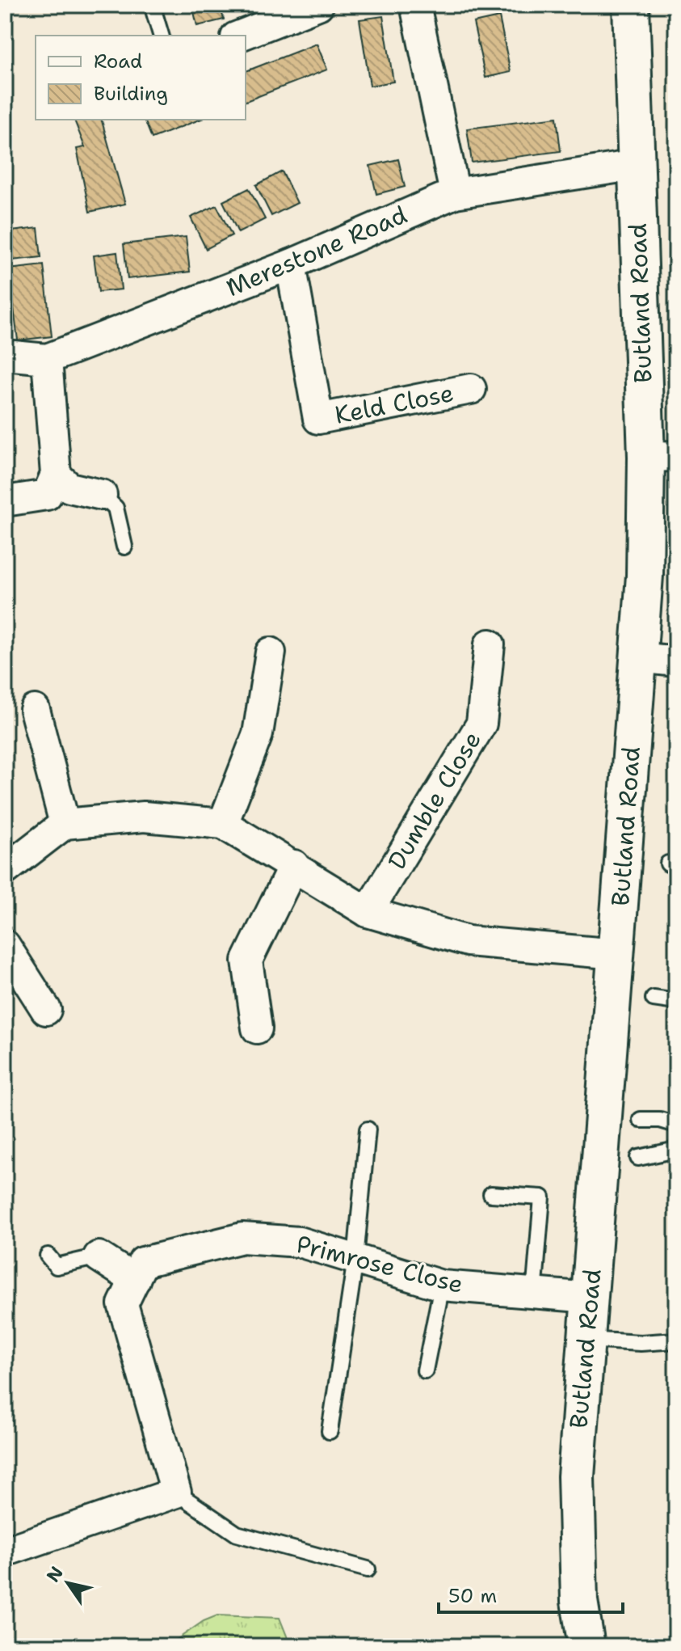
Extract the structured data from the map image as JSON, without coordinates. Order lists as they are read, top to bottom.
{
  "streets": {
    "street": [
      "Merestone Road",
      "Butland Road",
      "Keld Close",
      "Dumble Close",
      "Primrose Close"
    ]
  },
  "crossings": [
    ["Merestone Road", "Butland Road"],
    ["Merestone Road", "Keld Close"],
    ["Butland Road", "Primrose Close"]
  ],
  "legend": ["Road", "Building"],
  "scale_bar": "50 m",
  "north": "top left"
}
